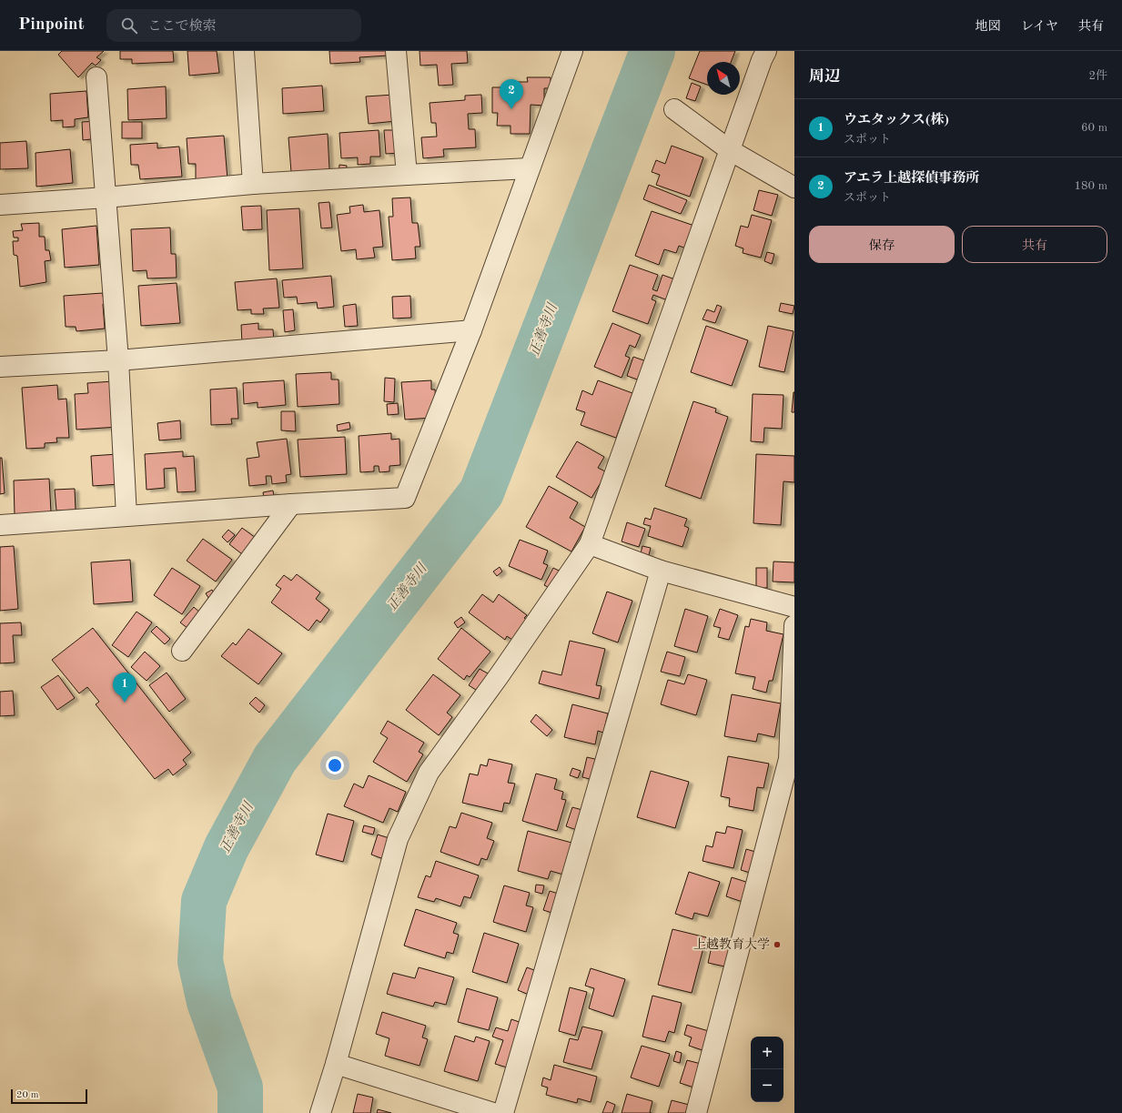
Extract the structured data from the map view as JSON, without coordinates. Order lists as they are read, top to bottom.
{
  "water": ["正善寺川"],
  "places": ["上越教育大学"],
  "scale_bar": "20 m",
  "north": "top left",
  "page": {
    "header": "Pinpoint",
    "search": "ここで検索",
    "nav": ["地図", "レイヤ", "共有"],
    "heading": ["周辺", "2件"],
    "pins": ["2", "1"],
    "list": [
      {
        "mark": "1",
        "name": "ウエタックス(株)",
        "note": "スポット",
        "value": "60 m"
      },
      {
        "mark": "2",
        "name": "アエラ上越探偵事務所",
        "note": "スポット",
        "value": "180 m"
      }
    ],
    "buttons": ["保存", "共有"],
    "map_buttons": ["+", "−"],
    "scale": "20 m"
  }
}
